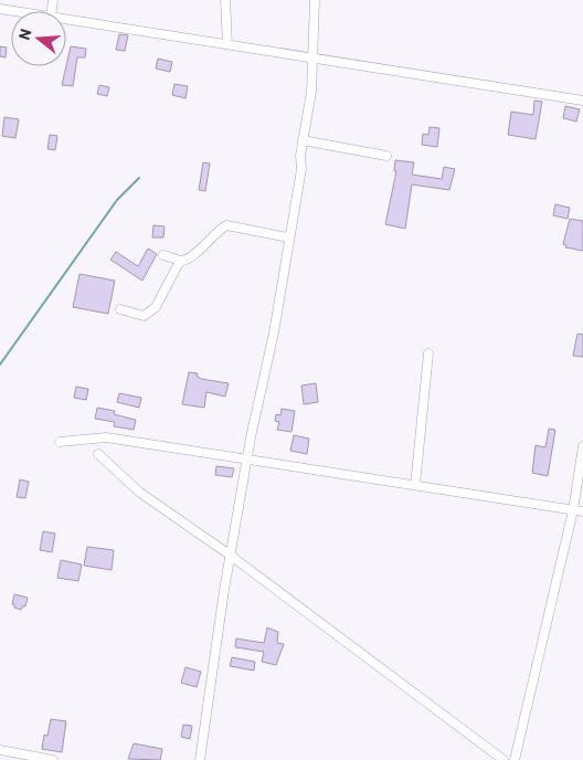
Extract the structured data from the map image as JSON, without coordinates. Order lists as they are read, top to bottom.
{
  "north": "left"
}
